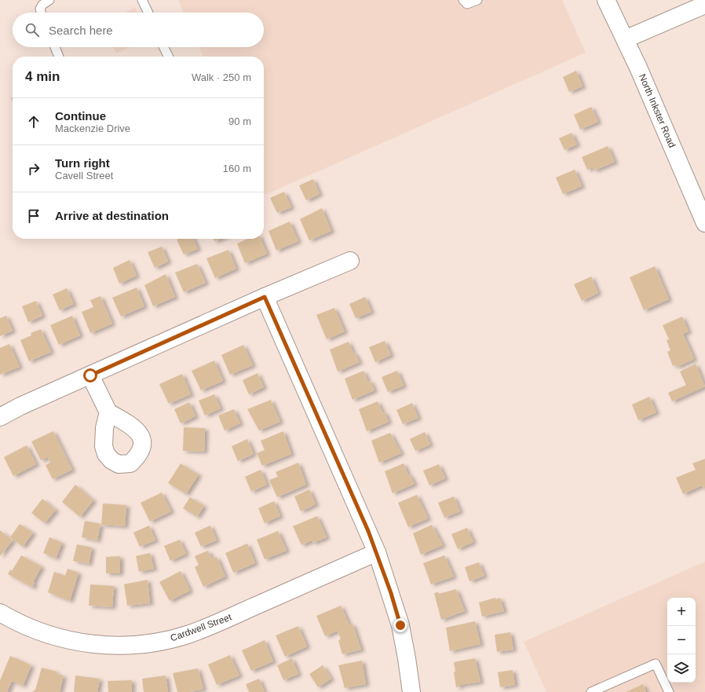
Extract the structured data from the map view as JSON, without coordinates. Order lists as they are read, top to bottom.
{
  "streets": {
    "street": ["North Inkster Road", "Cardwell Street"]
  },
  "page": {
    "search": "Search here",
    "heading": ["4 min", "Walk · 250 m"],
    "list": [
      ["Continue", "Mackenzie Drive", "90 m"],
      ["Turn right", "Cavell Street", "160 m"],
      "Arrive at destination"
    ],
    "map_buttons": ["+", "−"]
  }
}
